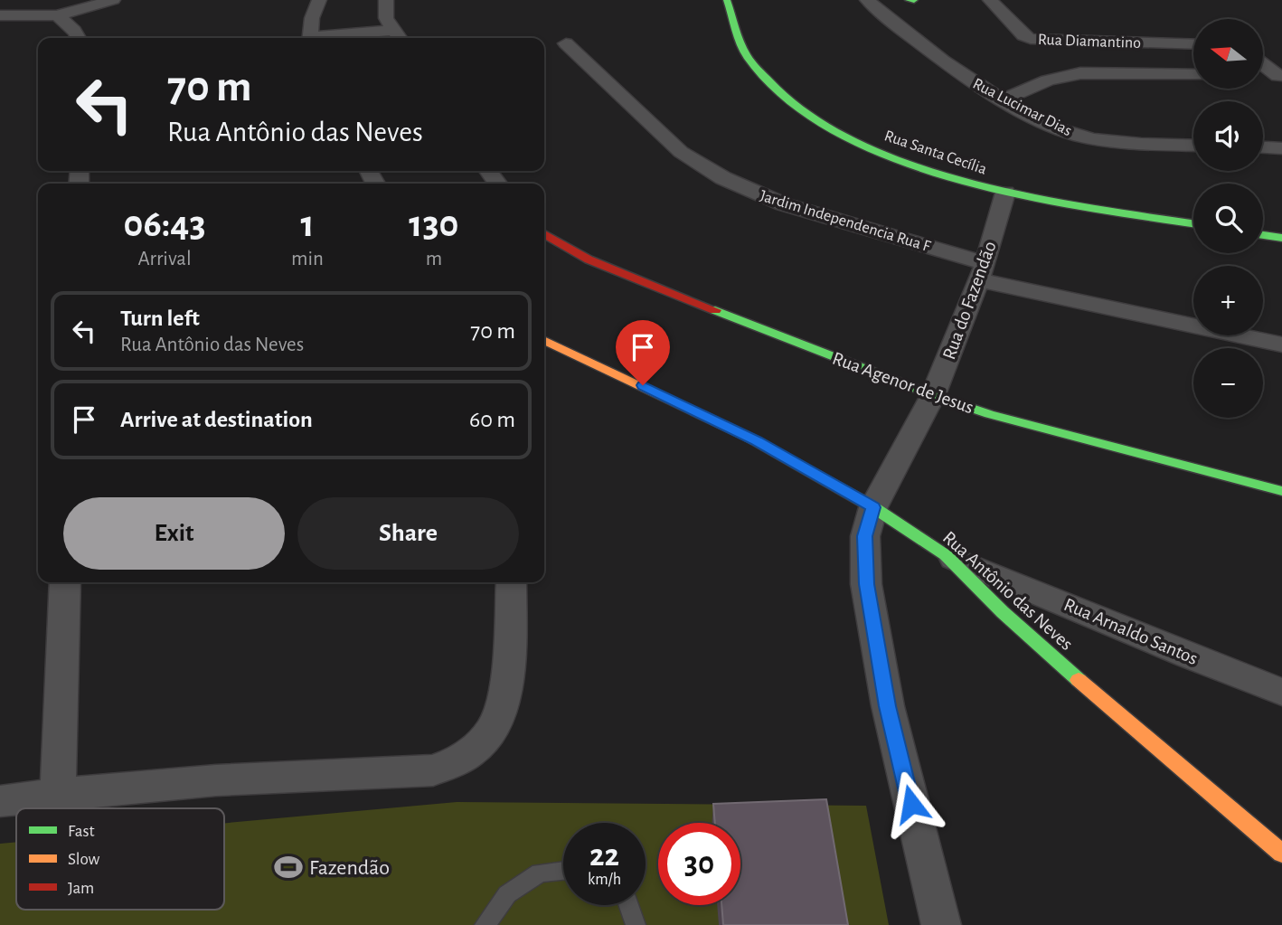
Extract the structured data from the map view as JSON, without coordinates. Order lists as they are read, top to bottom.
{
  "streets": {
    "street": [
      "Rua Diamantino",
      "Rua Lucimar Dias",
      "Rua Santa Cecília",
      "Jardim Independencia Rua F",
      "Rua do Fazendão",
      "Rua Agenor de Jesus",
      "Rua Antônio das Neves",
      "Rua Arnaldo Santos"
    ]
  },
  "crossings": [
    ["Rua Santa Cecília", "Rua do Fazendão"],
    ["Jardim Independencia Rua F", "Rua do Fazendão"],
    ["Rua do Fazendão", "Rua Agenor de Jesus"],
    ["Rua do Fazendão", "Rua Antônio das Neves"],
    ["Rua Antônio das Neves", "Rua Arnaldo Santos"]
  ],
  "places": {
    "sports": ["Fazendão"]
  },
  "legend": ["Fast", "Slow", "Jam"],
  "north": "left",
  "page": {
    "map_buttons": ["+", "−"],
    "turn": ["70 m", "Rua Antônio das Neves"],
    "eta": [
      "06:43",
      "Arrival",
      "1",
      "min",
      "130",
      "m"
    ],
    "list": [
      {
        "name": "Turn left",
        "note": "Rua Antônio das Neves",
        "value": "70 m"
      },
      {
        "name": "Arrive at destination",
        "value": "60 m"
      }
    ],
    "buttons": ["Exit", "Share"],
    "speed": "22 km/h",
    "limit": "30"
  }
}
